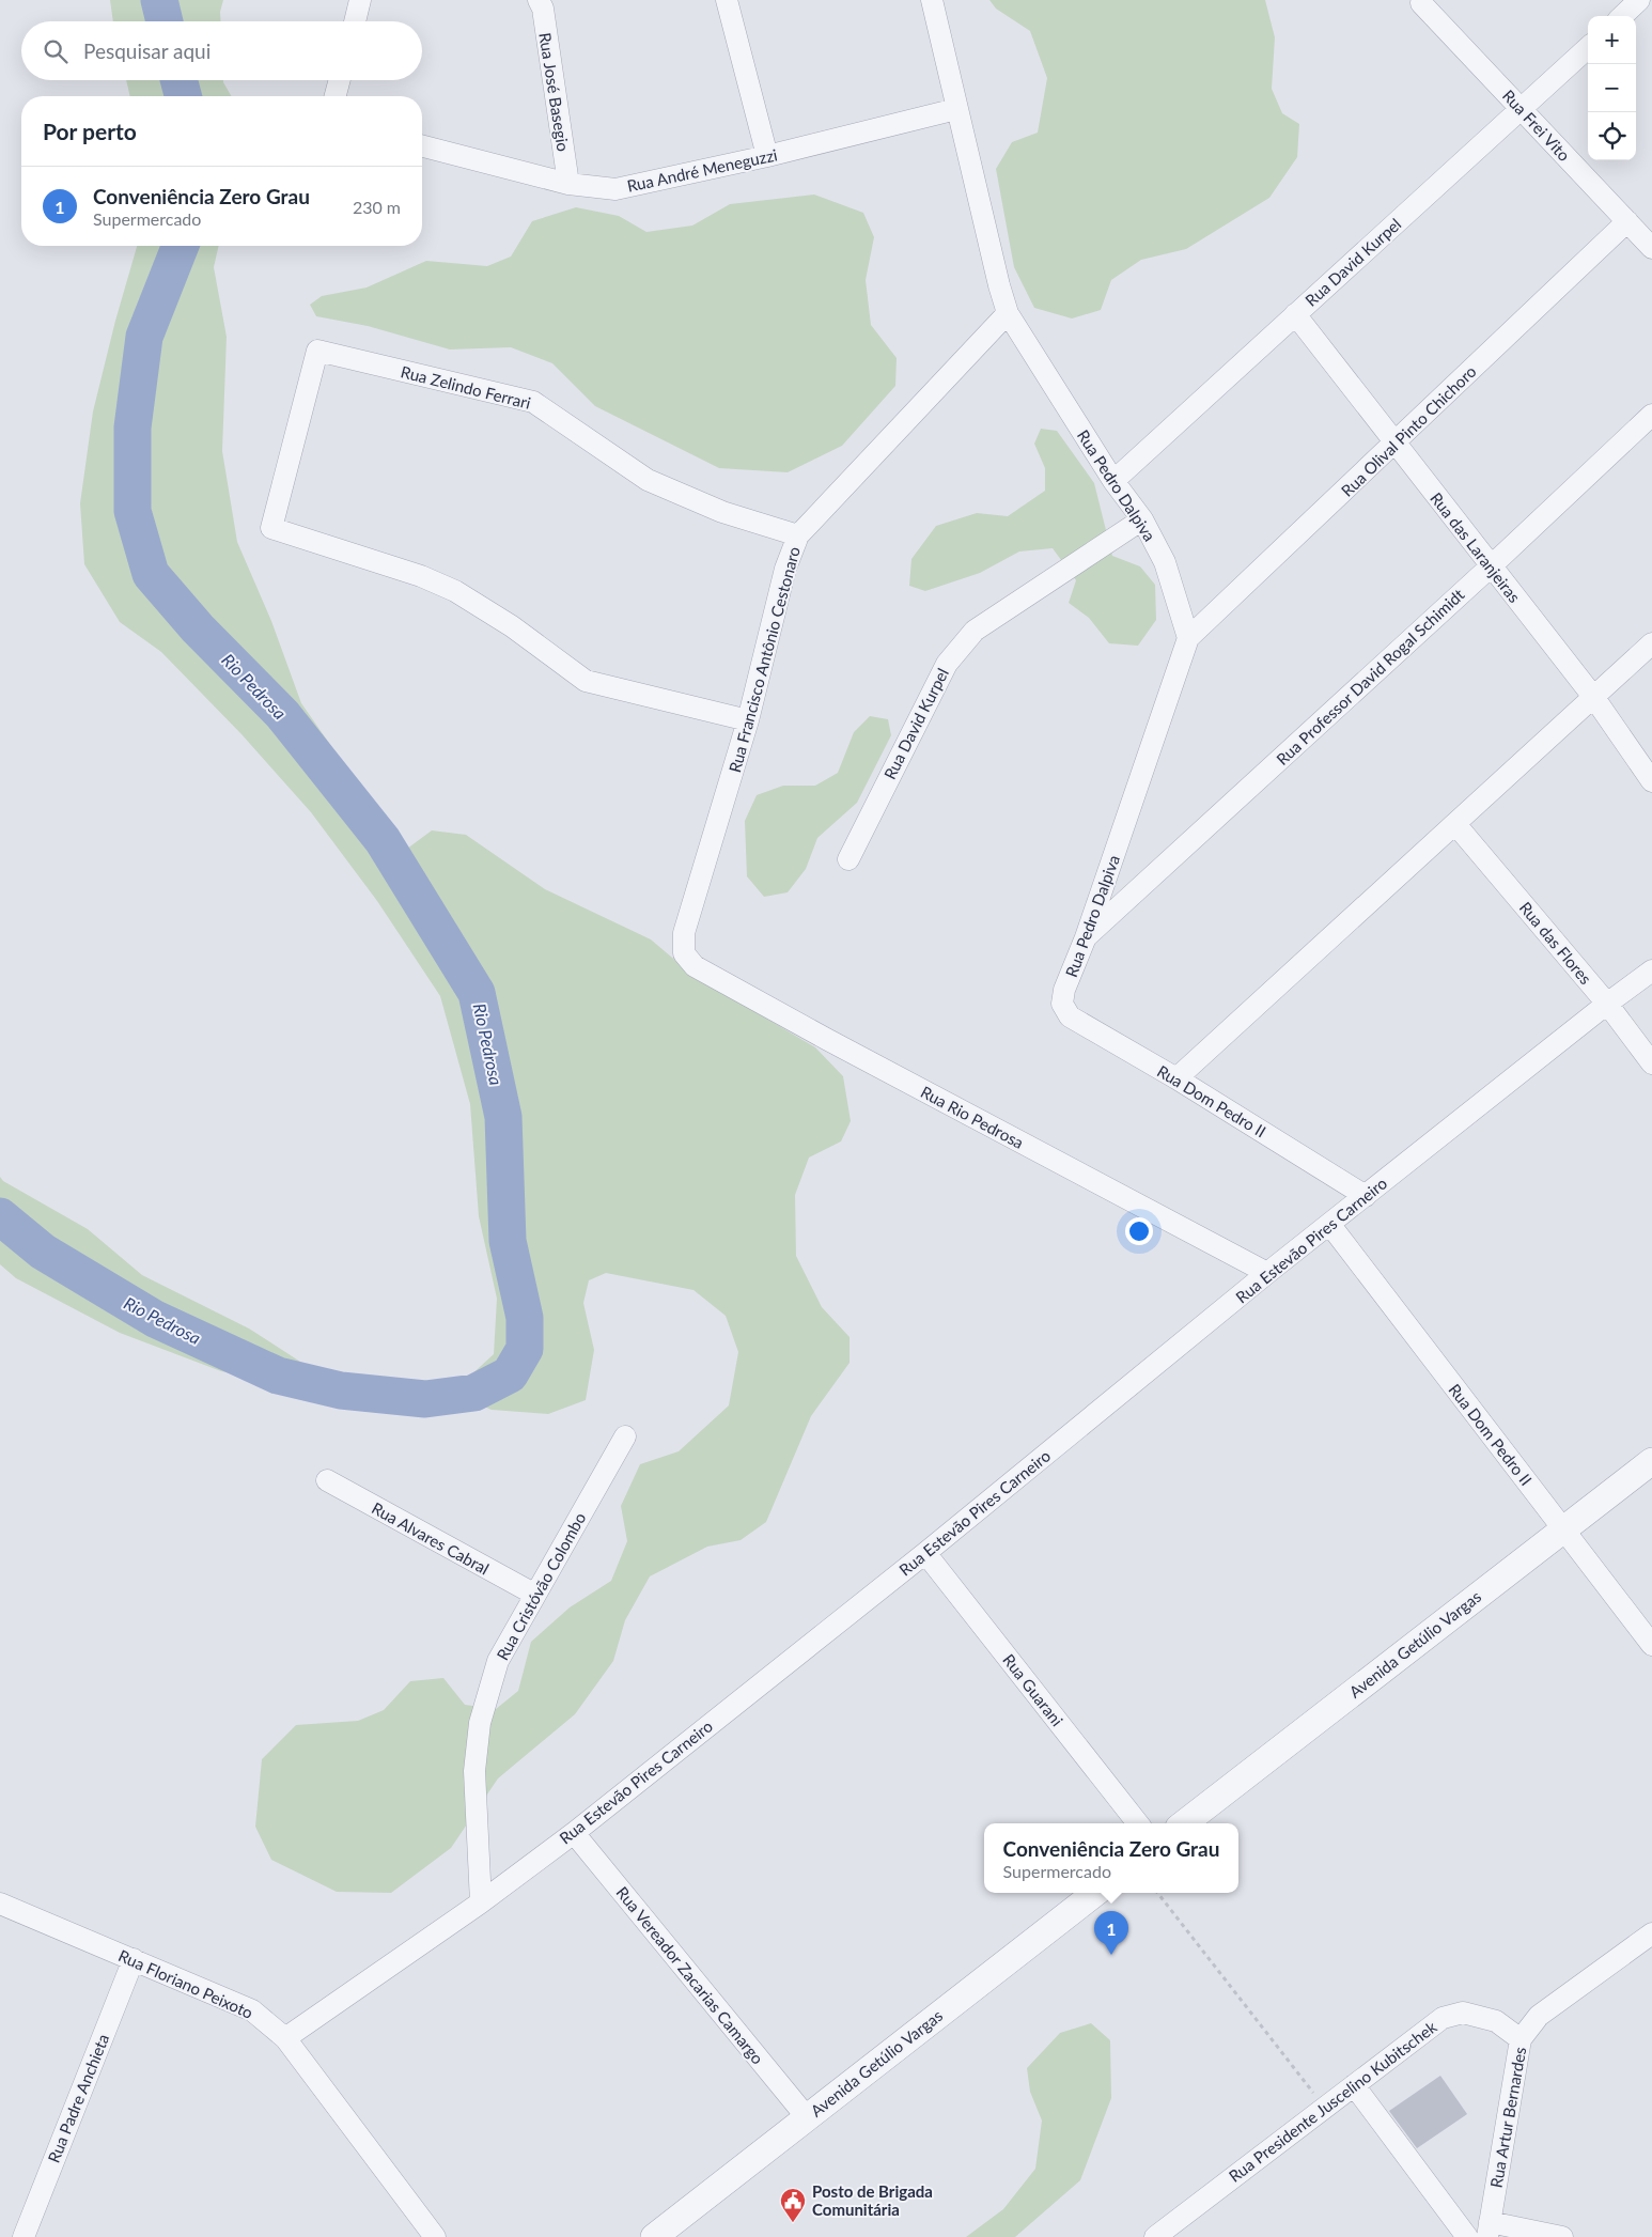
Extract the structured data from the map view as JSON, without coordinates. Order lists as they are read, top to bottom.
{
  "streets": {
    "street": [
      "Rua José Basegio",
      "Rua Frei Vito",
      "Rua André Meneguzzi",
      "Rua David Kurpel",
      "Rua Zelindo Ferrari",
      "Rua Olival Pinto Chichoro",
      "Rua Pedro Dalpiva",
      "Rua das Laranjeiras",
      "Rua Francisco Antônio Cestonaro",
      "Rua Professor David Rogal Schimidt",
      "Rua das Flores",
      "Rua Dom Pedro II",
      "Rua Rio Pedrosa",
      "Rua Estevão Pires Carneiro",
      "Rua Alvares Cabral",
      "Rua Cristóvão Colombo",
      "Avenida Getúlio Vargas",
      "Rua Guarani",
      "Rua Vereador Zacarias Camargo",
      "Rua Floriano Peixoto",
      "Rua Padre Anchieta",
      "Rua Presidente Juscelino Kubitschek",
      "Rua Artur Bernardes"
    ]
  },
  "crossings": [
    ["Rua José Basegio", "Rua André Meneguzzi"],
    ["Rua Frei Vito", "Rua David Kurpel"],
    ["Rua Frei Vito", "Rua Olival Pinto Chichoro"],
    ["Rua André Meneguzzi", "Rua Pedro Dalpiva"],
    ["Rua David Kurpel", "Rua Pedro Dalpiva"],
    ["Rua David Kurpel", "Rua das Laranjeiras"],
    ["Rua Zelindo Ferrari", "Rua Francisco Antônio Cestonaro"],
    ["Rua Olival Pinto Chichoro", "Rua Pedro Dalpiva"],
    ["Rua Olival Pinto Chichoro", "Rua das Laranjeiras"],
    ["Rua Pedro Dalpiva", "Rua Francisco Antônio Cestonaro"],
    ["Rua Pedro Dalpiva", "Rua Professor David Rogal Schimidt"],
    ["Rua Pedro Dalpiva", "Rua Dom Pedro II"],
    ["Rua das Laranjeiras", "Rua Professor David Rogal Schimidt"],
    ["Rua Francisco Antônio Cestonaro", "Rua Rio Pedrosa"],
    ["Rua das Flores", "Rua Estevão Pires Carneiro"],
    ["Rua Dom Pedro II", "Rua Estevão Pires Carneiro"],
    ["Rua Dom Pedro II", "Avenida Getúlio Vargas"],
    ["Rua Rio Pedrosa", "Rua Estevão Pires Carneiro"],
    ["Rua Estevão Pires Carneiro", "Rua Cristóvão Colombo"],
    ["Rua Estevão Pires Carneiro", "Rua Guarani"],
    ["Rua Estevão Pires Carneiro", "Rua Vereador Zacarias Camargo"],
    ["Rua Estevão Pires Carneiro", "Rua Floriano Peixoto"],
    ["Rua Alvares Cabral", "Rua Cristóvão Colombo"],
    ["Avenida Getúlio Vargas", "Rua Vereador Zacarias Camargo"],
    ["Rua Floriano Peixoto", "Rua Padre Anchieta"],
    ["Rua Presidente Juscelino Kubitschek", "Rua Artur Bernardes"]
  ],
  "water": ["Rio Pedrosa"],
  "places": {
    "public building": ["Posto de Brigada Comunitária"]
  },
  "page": {
    "map_buttons": ["+", "−"],
    "search": "Pesquisar aqui",
    "heading": "Por perto",
    "list": [
      {
        "mark": "1",
        "name": "Conveniência Zero Grau",
        "note": "Supermercado",
        "value": "230 m"
      }
    ],
    "popup": ["Conveniência Zero Grau", "Supermercado"],
    "pins": "1"
  }
}
